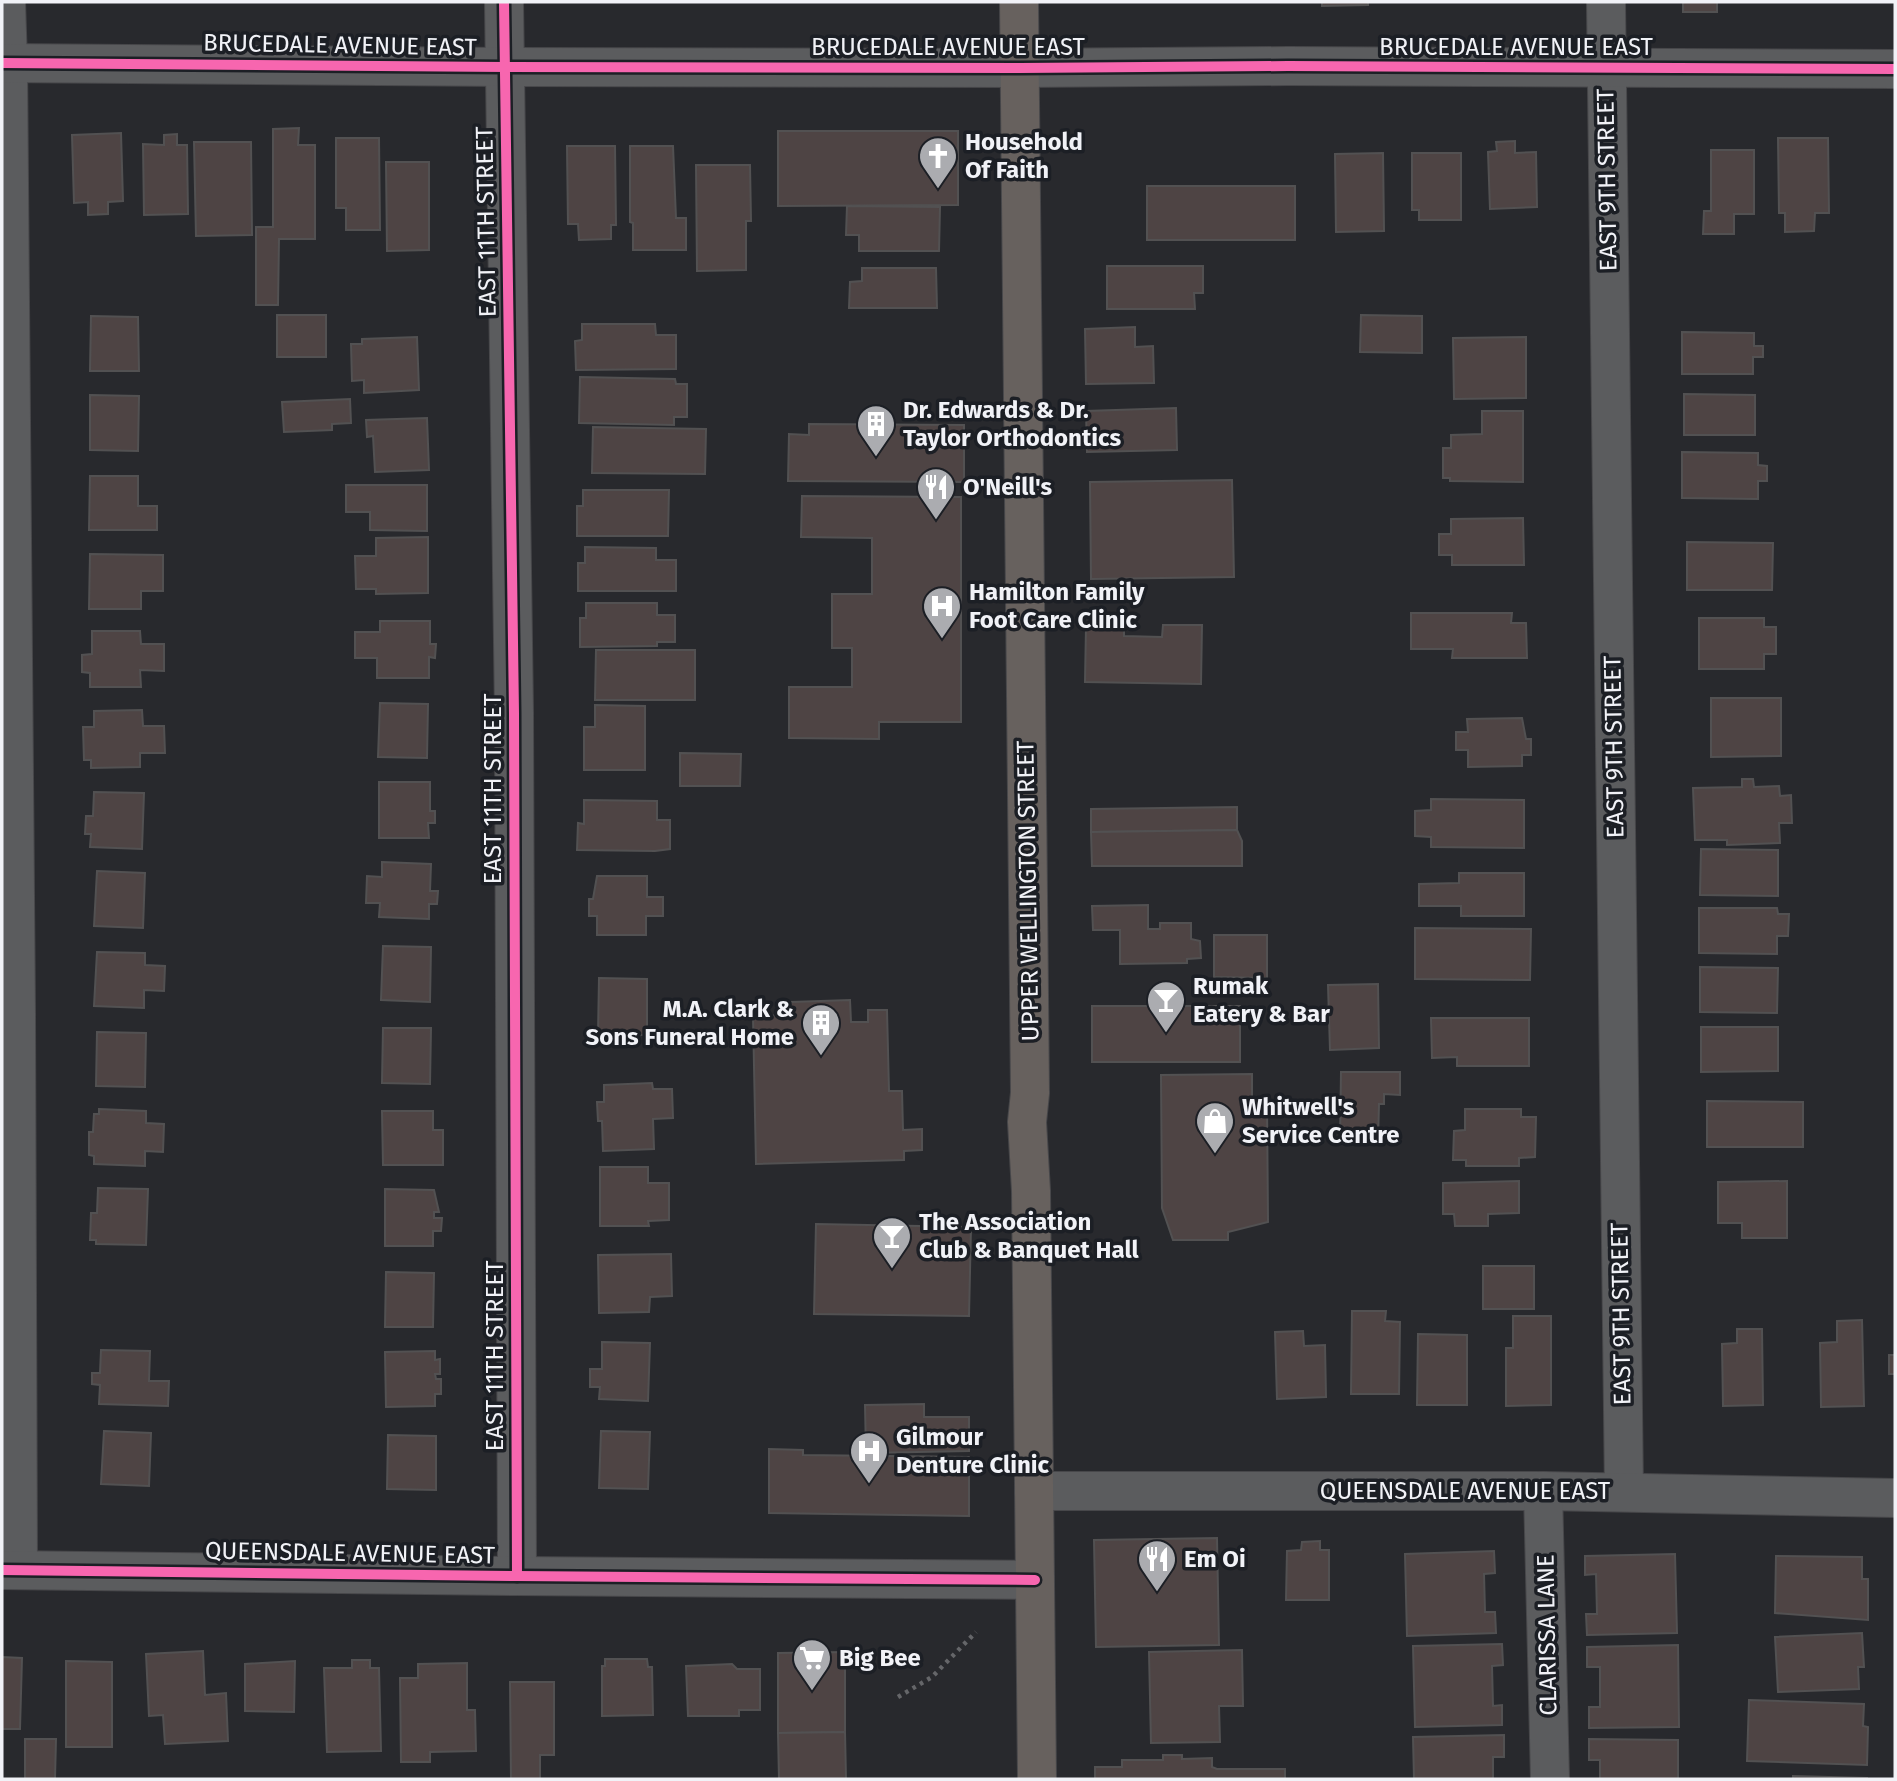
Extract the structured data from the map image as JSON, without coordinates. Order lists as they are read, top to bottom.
{
  "streets": {
    "main road": ["UPPER WELLINGTON STREET"],
    "street": [
      "BRUCEDALE AVENUE EAST",
      "EAST 9TH STREET",
      "EAST 11TH STREET",
      "QUEENSDALE AVENUE EAST",
      "CLARISSA LANE"
    ]
  },
  "crossings": [
    ["BRUCEDALE AVENUE EAST", "EAST 9TH STREET"],
    ["BRUCEDALE AVENUE EAST", "EAST 11TH STREET"],
    ["BRUCEDALE AVENUE EAST", "UPPER WELLINGTON STREET"],
    ["EAST 9TH STREET", "QUEENSDALE AVENUE EAST"],
    ["EAST 11TH STREET", "QUEENSDALE AVENUE EAST"],
    ["UPPER WELLINGTON STREET", "QUEENSDALE AVENUE EAST"],
    ["QUEENSDALE AVENUE EAST", "CLARISSA LANE"]
  ],
  "places": {
    "church": ["Household Of Faith"],
    "building": ["Dr. Edwards & Dr. Taylor Orthodontics", "M.A. Clark & Sons Funeral Home"],
    "restaurant": ["O'Neill's", "Em Oi"],
    "hospital": ["Hamilton Family Foot Care Clinic", "Gilmour Denture Clinic"],
    "bar": ["Rumak Eatery & Bar", "The Association Club & Banquet Hall"],
    "shop": ["Whitwell's Service Centre"],
    "supermarket": ["Big Bee"]
  }
}
